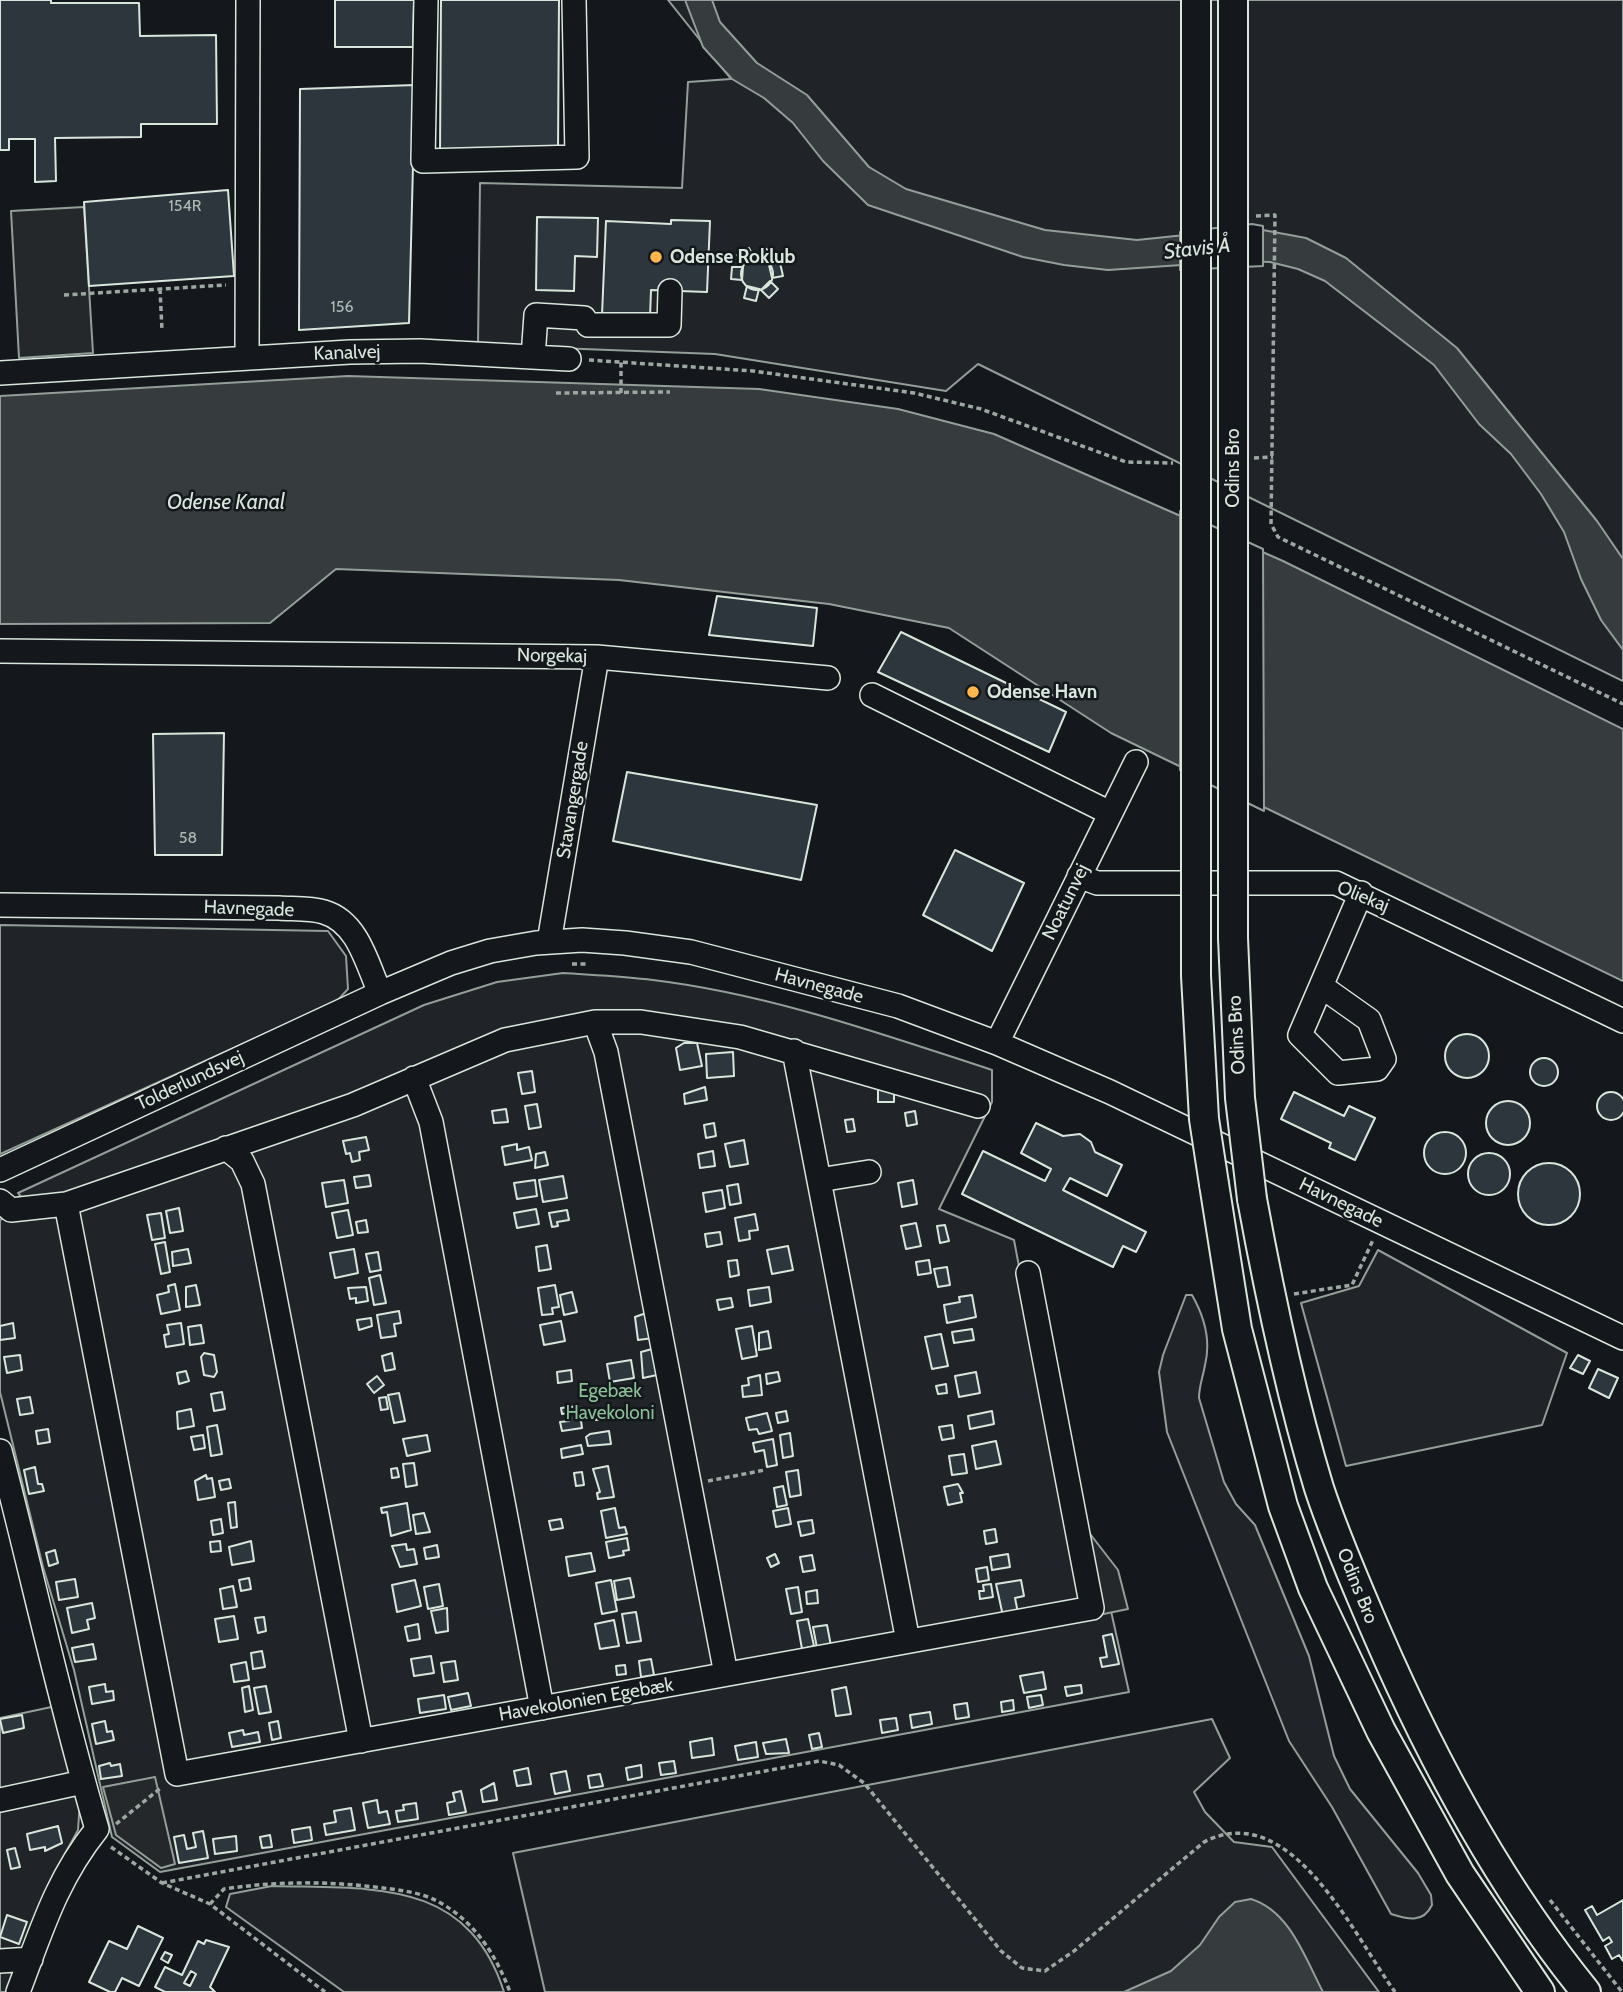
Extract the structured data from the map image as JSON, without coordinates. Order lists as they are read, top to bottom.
{
  "streets": {
    "main road": ["Odins Bro"],
    "street": [
      "Kanalvej",
      "Norgekaj",
      "Stavangergade",
      "Oliekaj",
      "Noatunvej",
      "Havnegade",
      "Tolderlundsvej",
      "Havekolonien Egebæk"
    ]
  },
  "crossings": [
    ["Norgekaj", "Stavangergade"],
    ["Stavangergade", "Havnegade"],
    ["Oliekaj", "Noatunvej"],
    ["Noatunvej", "Havnegade"],
    ["Havnegade", "Tolderlundsvej"]
  ],
  "water": ["Stavis Å", "Odense Kanal"],
  "parks": ["Egebæk Havekoloni"],
  "places": ["Odense Roklub", "Odense Havn"],
  "house_numbers": ["154R", "156", "58"]
}
